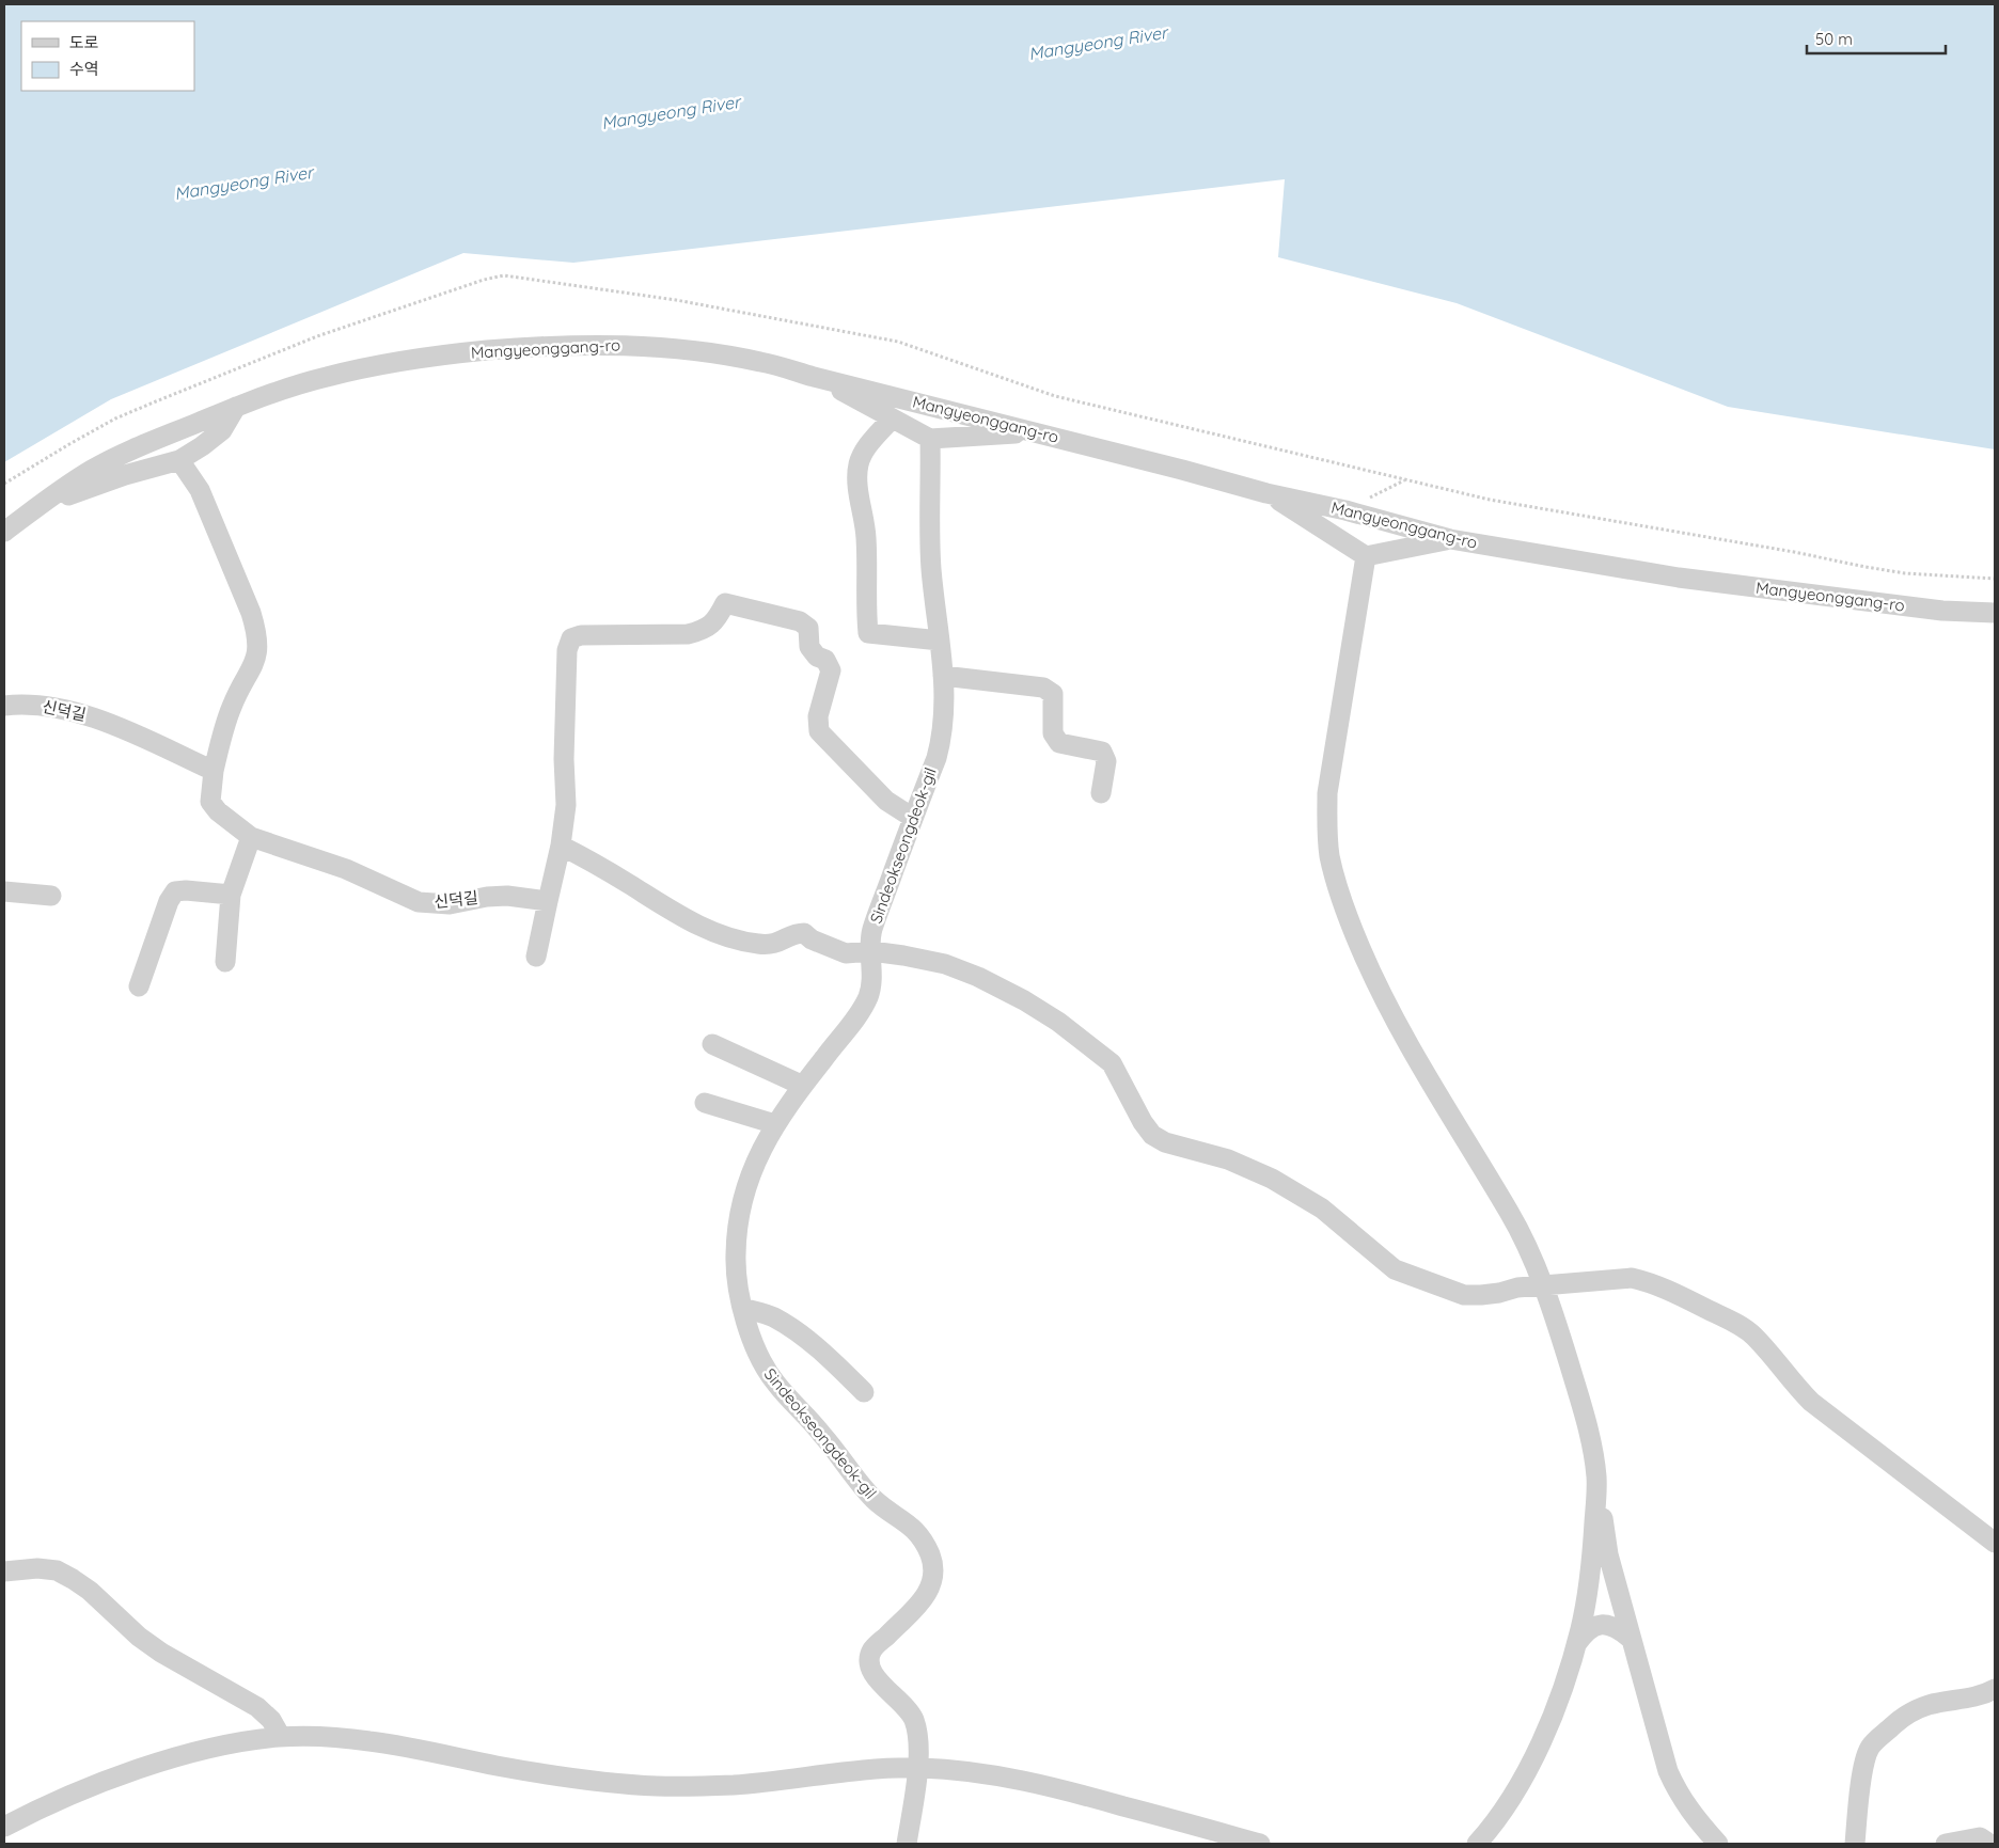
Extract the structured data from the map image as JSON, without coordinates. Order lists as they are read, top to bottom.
{
  "streets": {
    "street": ["Mangyeonggang-ro", "신덕길", "Sindeokseongdeok-gil"]
  },
  "water": ["Mangyeong River"],
  "legend": ["도로", "수역"],
  "scale_bar": "50 m"
}
